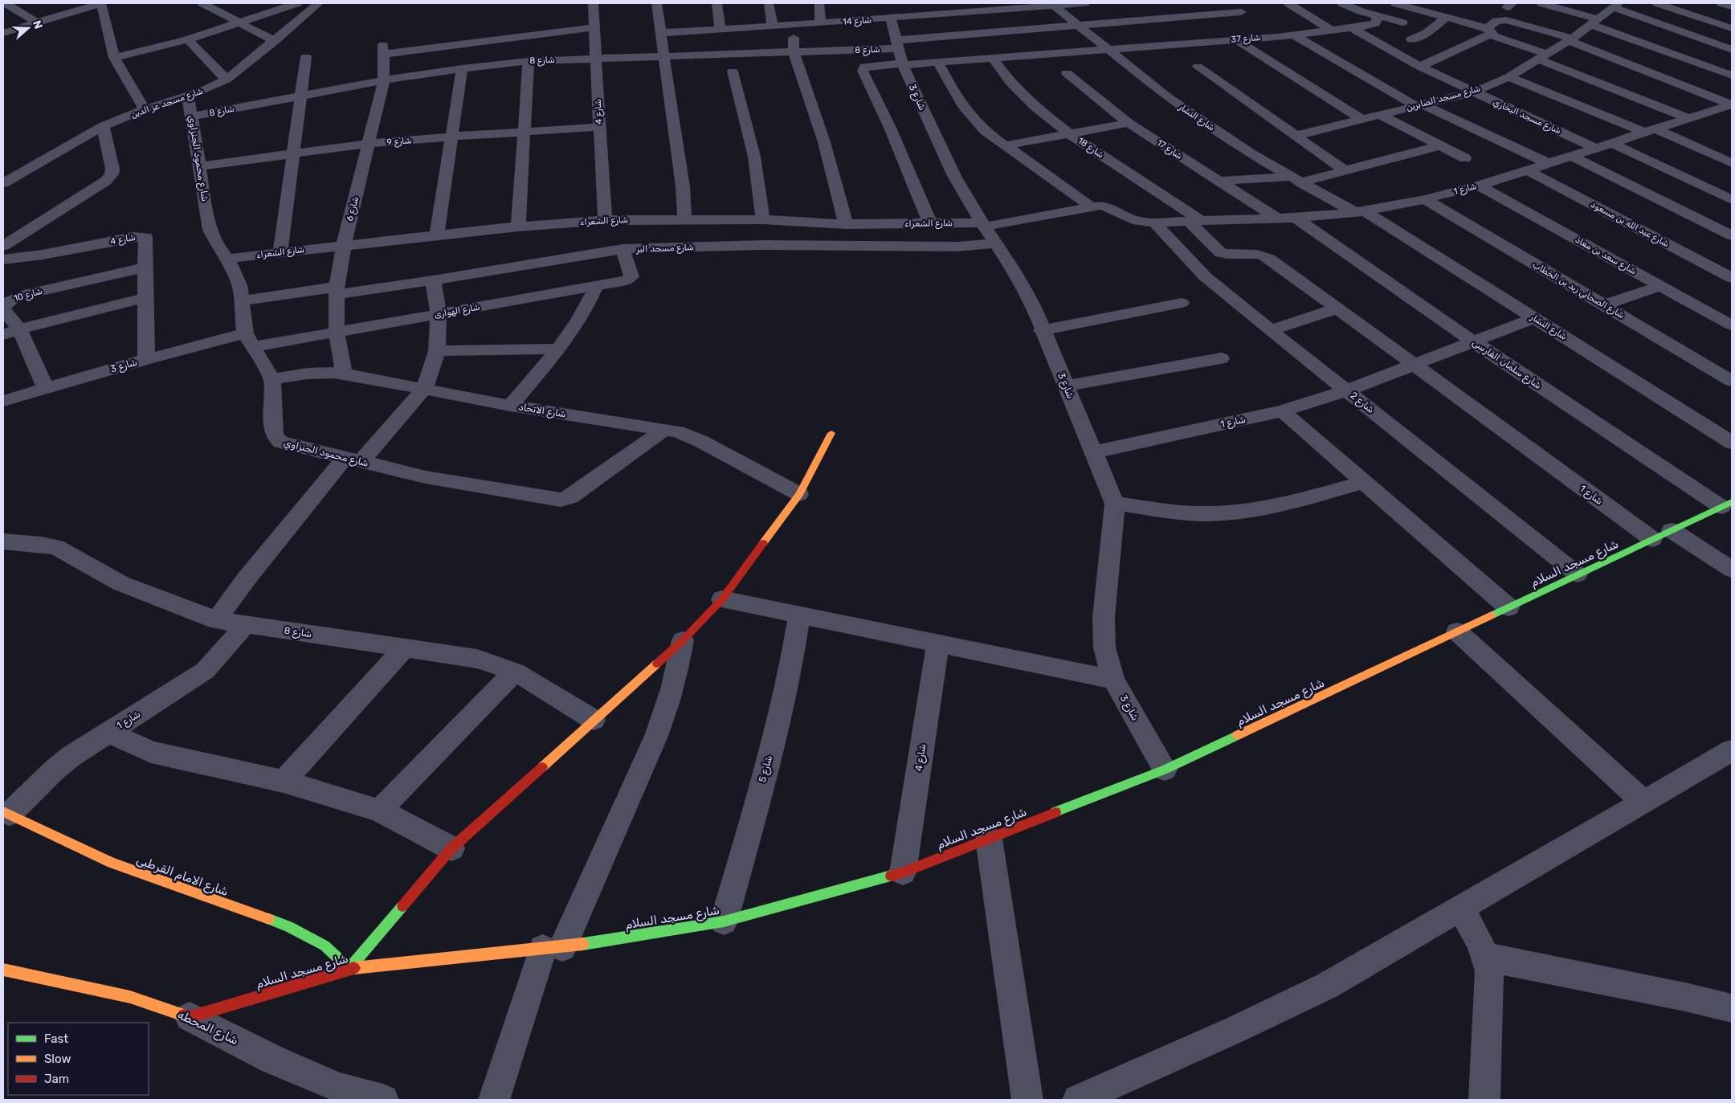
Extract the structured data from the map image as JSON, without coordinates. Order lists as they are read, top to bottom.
{
  "streets": {
    "street": [
      "شارع 14",
      "شارع 37",
      "شارع 8",
      "شارع 3",
      "شارع مسجد الصابرين",
      "شارع مسجد عز الدين",
      "شارع 4",
      "شارع مسجد البخاري",
      "شارع النشار",
      "شارع 9",
      "شارع 18",
      "شارع 17",
      "شارع محمود الجنزاوي",
      "شارع 1",
      "شارع 6",
      "شارع الشعراء",
      "شارع عبد الله بن مسعود",
      "شارع مسجد البر",
      "شارع سعد بن معاذ",
      "شارع الصحابي زيد بن الخطاب",
      "شارع 10",
      "شارع الهوارى",
      "شارع سلمان الفارسى",
      "شارع 2",
      "شارع الاتحاد",
      "شارع مسجد السلام",
      "شارع 5",
      "شارع الامام القرطبى",
      "شارع المحطه"
    ]
  },
  "crossings": [
    ["شارع 14", "شارع 3"],
    ["شارع 14", "شارع النشار"],
    ["شارع 37", "شارع 8"],
    ["شارع 37", "شارع 3"],
    ["شارع 37", "شارع مسجد البخاري"],
    ["شارع 37", "شارع النشار"],
    ["شارع 37", "شارع 18"],
    ["شارع 8", "شارع 3"],
    ["شارع 8", "شارع 4"],
    ["شارع 8", "شارع محمود الجنزاوي"],
    ["شارع 8", "شارع 1"],
    ["شارع 8", "شارع 6"],
    ["شارع 3", "شارع 4"],
    ["شارع 3", "شارع محمود الجنزاوي"],
    ["شارع 3", "شارع 1"],
    ["شارع 3", "شارع الشعراء"],
    ["شارع 3", "شارع مسجد البر"],
    ["شارع 3", "شارع 10"],
    ["شارع 3", "شارع الهوارى"],
    ["شارع 3", "شارع مسجد السلام"],
    ["شارع مسجد الصابرين", "شارع مسجد البخاري"],
    ["شارع مسجد عز الدين", "شارع محمود الجنزاوي"],
    ["شارع 4", "شارع 9"],
    ["شارع 4", "شارع 6"],
    ["شارع 4", "شارع الشعراء"],
    ["شارع 4", "شارع 10"],
    ["شارع 4", "شارع مسجد السلام"],
    ["شارع مسجد البخاري", "شارع 1"],
    ["شارع النشار", "شارع 1"],
    ["شارع 9", "شارع محمود الجنزاوي"],
    ["شارع 9", "شارع 6"],
    ["شارع 18", "شارع 1"],
    ["شارع 17", "شارع 1"],
    ["شارع محمود الجنزاوي", "شارع الشعراء"],
    ["شارع محمود الجنزاوي", "شارع مسجد البر"],
    ["شارع محمود الجنزاوي", "شارع الهوارى"],
    ["شارع محمود الجنزاوي", "شارع الاتحاد"],
    ["شارع 1", "شارع الشعراء"],
    ["شارع 1", "شارع عبد الله بن مسعود"],
    ["شارع 1", "شارع سعد بن معاذ"],
    ["شارع 1", "شارع الصحابي زيد بن الخطاب"],
    ["شارع 1", "شارع سلمان الفارسى"],
    ["شارع 1", "شارع 2"],
    ["شارع 1", "شارع مسجد السلام"],
    ["شارع 1", "شارع الامام القرطبى"],
    ["شارع 6", "شارع الشعراء"],
    ["شارع 6", "شارع مسجد البر"],
    ["شارع 6", "شارع الهوارى"],
    ["شارع 6", "شارع الاتحاد"],
    ["شارع مسجد البر", "شارع الهوارى"],
    ["شارع سلمان الفارسى", "شارع مسجد السلام"],
    ["شارع 2", "شارع مسجد السلام"],
    ["شارع مسجد السلام", "شارع 5"],
    ["شارع مسجد السلام", "شارع الامام القرطبى"],
    ["شارع مسجد السلام", "شارع المحطه"]
  ],
  "legend": ["Fast", "Slow", "Jam"],
  "north": "right"
}
